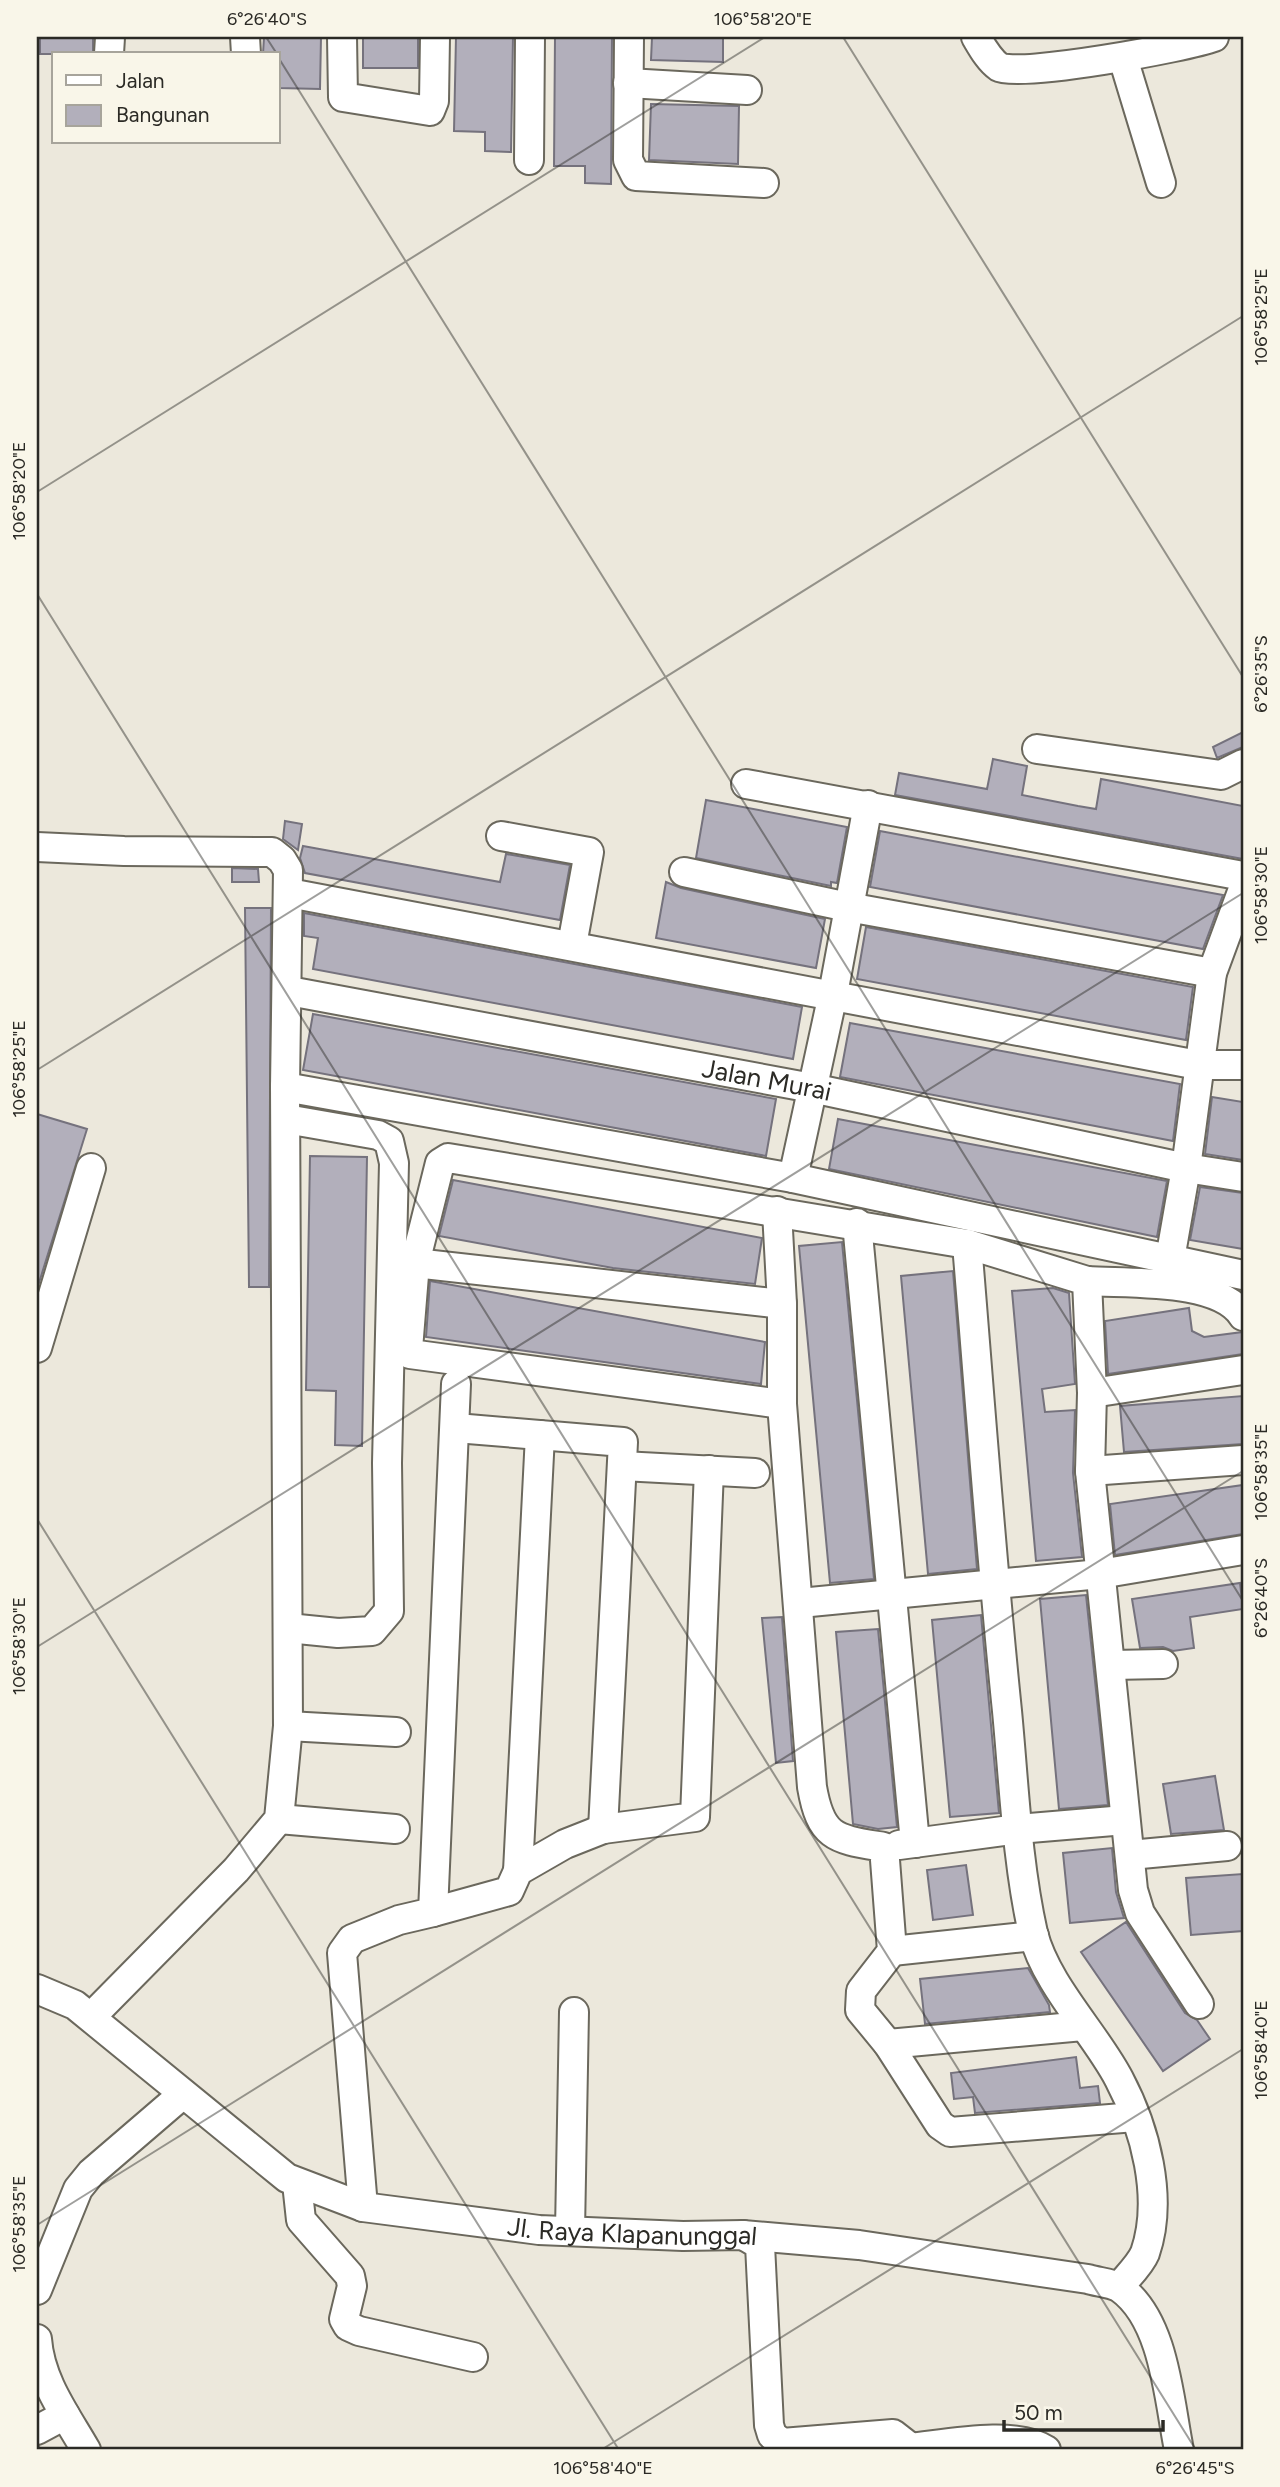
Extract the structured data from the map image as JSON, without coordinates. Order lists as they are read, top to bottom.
{
  "streets": {
    "street": ["Jalan Murai", "Jl. Raya Klapanunggal"]
  },
  "legend": ["Jalan", "Bangunan"],
  "scale_bar": "50 m",
  "coordinates": [
    "6°26'40\"S",
    "106°58'20\"E",
    "106°58'25\"E",
    "6°26'35\"S",
    "106°58'30\"E",
    "106°58'35\"E",
    "106°58'40\"E",
    "6°26'45\"S"
  ]
}
